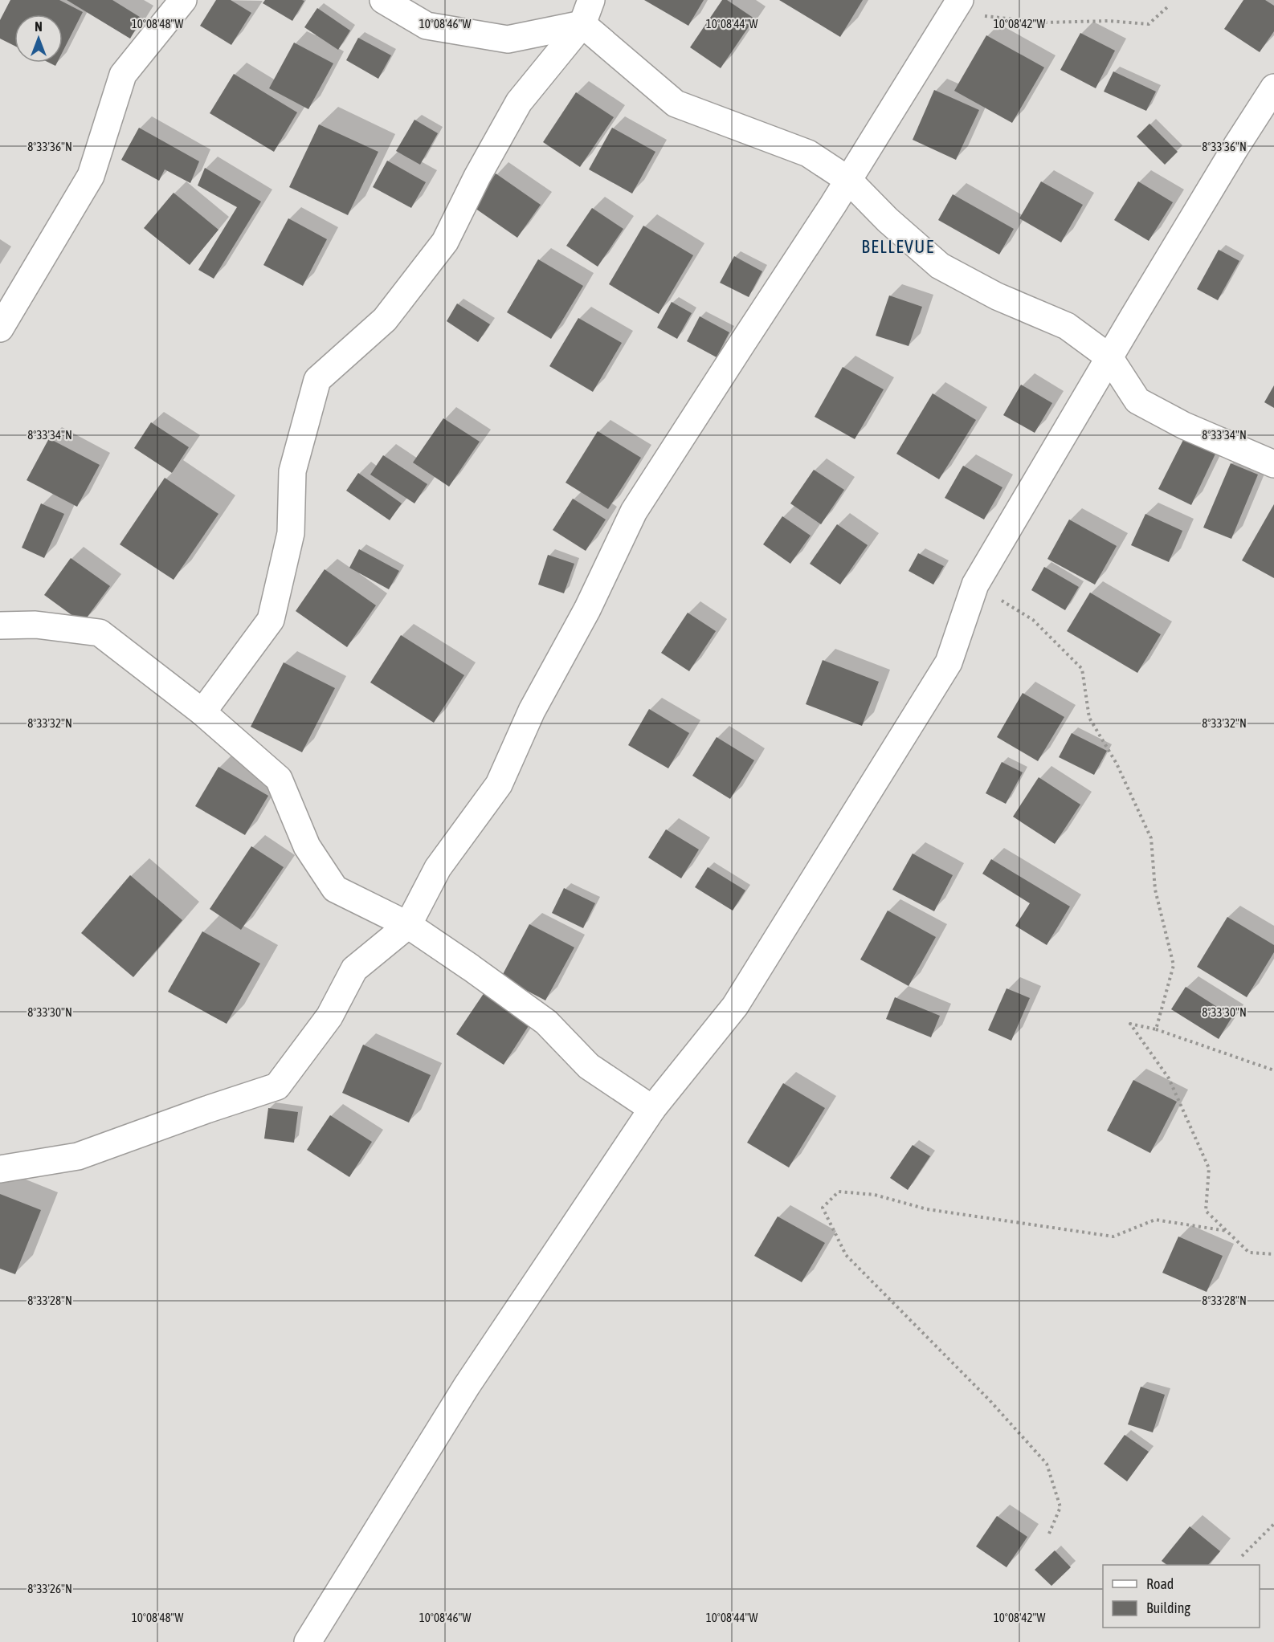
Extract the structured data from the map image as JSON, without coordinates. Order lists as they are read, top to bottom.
{
  "districts": ["BELLEVUE"],
  "legend": ["Road", "Building"],
  "north": "top",
  "coordinates": [
    "10°08'48\"W",
    "10°08'46\"W",
    "10°08'44\"W",
    "10°08'42\"W",
    "8°33'36\"N",
    "8°33'34\"N",
    "8°33'32\"N",
    "8°33'30\"N",
    "8°33'28\"N",
    "8°33'26\"N"
  ]
}
